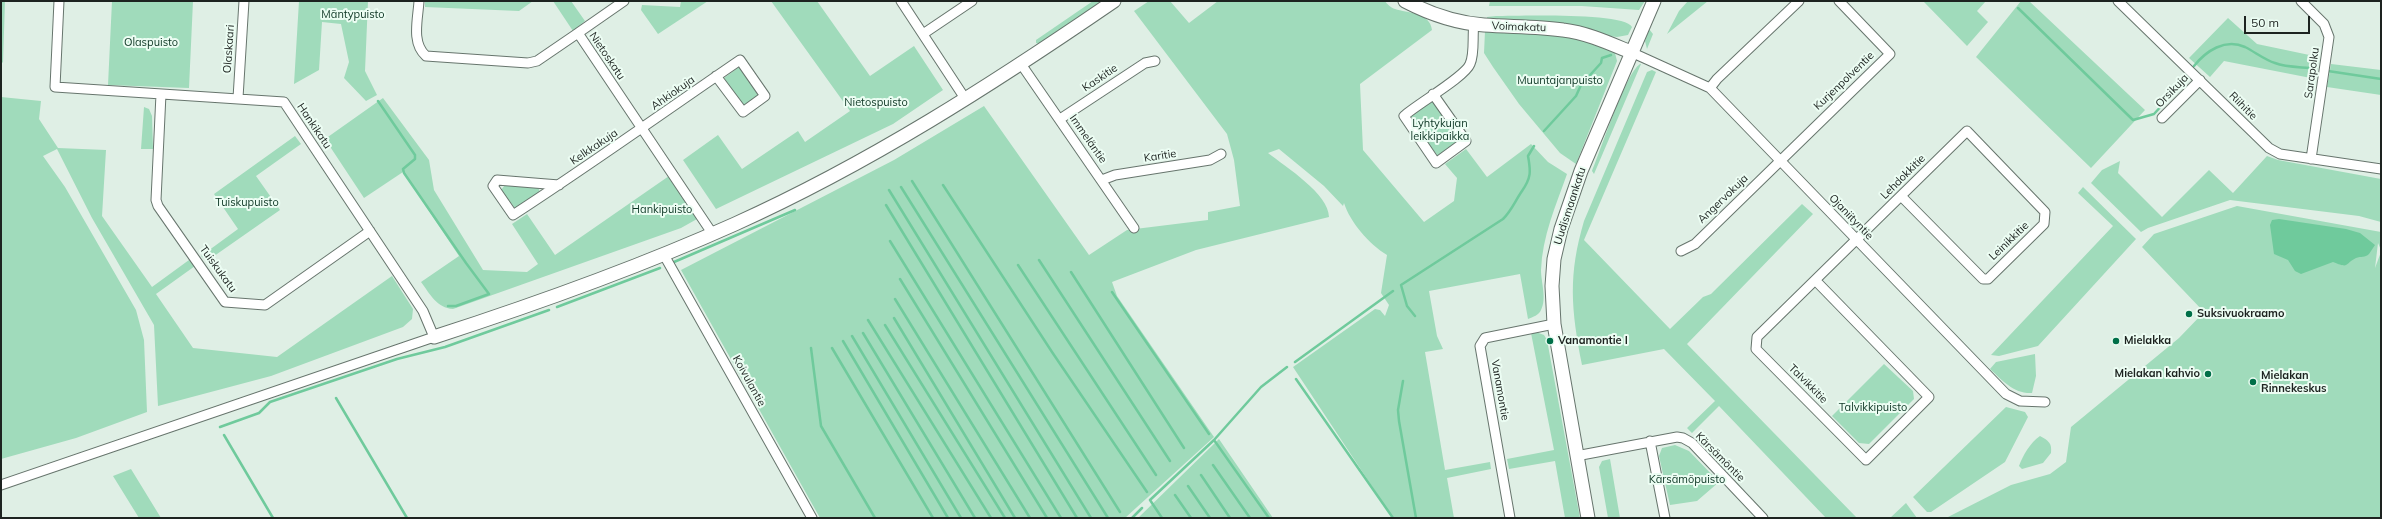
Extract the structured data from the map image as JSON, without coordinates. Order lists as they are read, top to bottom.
{
  "streets": {
    "street": [
      "Voimakatu",
      "Olaskaari",
      "Nietoskatu",
      "Sarapolku",
      "Kaskitie",
      "Kurjenpolventie",
      "Orsikuja",
      "Ahkiokuja",
      "Riihitie",
      "Hankikatu",
      "Immeläntie",
      "Kelkkakuja",
      "Karitie",
      "Lehdokkitie",
      "Angervokuja",
      "Uudismaankatu",
      "Ojaniityntie",
      "Leinikkitie",
      "Tuiskukatu",
      "Koivulantie",
      "Talvikkitie",
      "Vanamontie",
      "Kärsämöntie"
    ]
  },
  "crossings": [
    ["Voimakatu", "Uudismaankatu"],
    ["Voimakatu", "Ojaniityntie"],
    ["Olaskaari", "Hankikatu"],
    ["Nietoskatu", "Ahkiokuja"],
    ["Nietoskatu", "Kelkkakuja"],
    ["Sarapolku", "Riihitie"],
    ["Kaskitie", "Immeläntie"],
    ["Kurjenpolventie", "Angervokuja"],
    ["Kurjenpolventie", "Ojaniityntie"],
    ["Orsikuja", "Riihitie"],
    ["Ahkiokuja", "Kelkkakuja"],
    ["Hankikatu", "Tuiskukatu"],
    ["Immeläntie", "Karitie"],
    ["Lehdokkitie", "Ojaniityntie"],
    ["Lehdokkitie", "Leinikkitie"],
    ["Lehdokkitie", "Talvikkitie"],
    ["Angervokuja", "Ojaniityntie"],
    ["Uudismaankatu", "Ojaniityntie"],
    ["Uudismaankatu", "Vanamontie"],
    ["Uudismaankatu", "Kärsämöntie"],
    ["Ojaniityntie", "Talvikkitie"]
  ],
  "parks": [
    "Mäntypuisto",
    "Olaspuisto",
    "Muuntajanpuisto",
    "Nietospuisto",
    "Lyhtykujan leikkipaikka",
    "Tuiskupuisto",
    "Hankipuisto",
    "Talvikkipuisto",
    "Kärsämöpuisto"
  ],
  "places": [
    "Suksivuokraamo",
    "Vanamontie I",
    "Mielakka",
    "Mielakan kahvio",
    "Mielakan Rinnekeskus"
  ],
  "scale_bar": "50 m"
}
